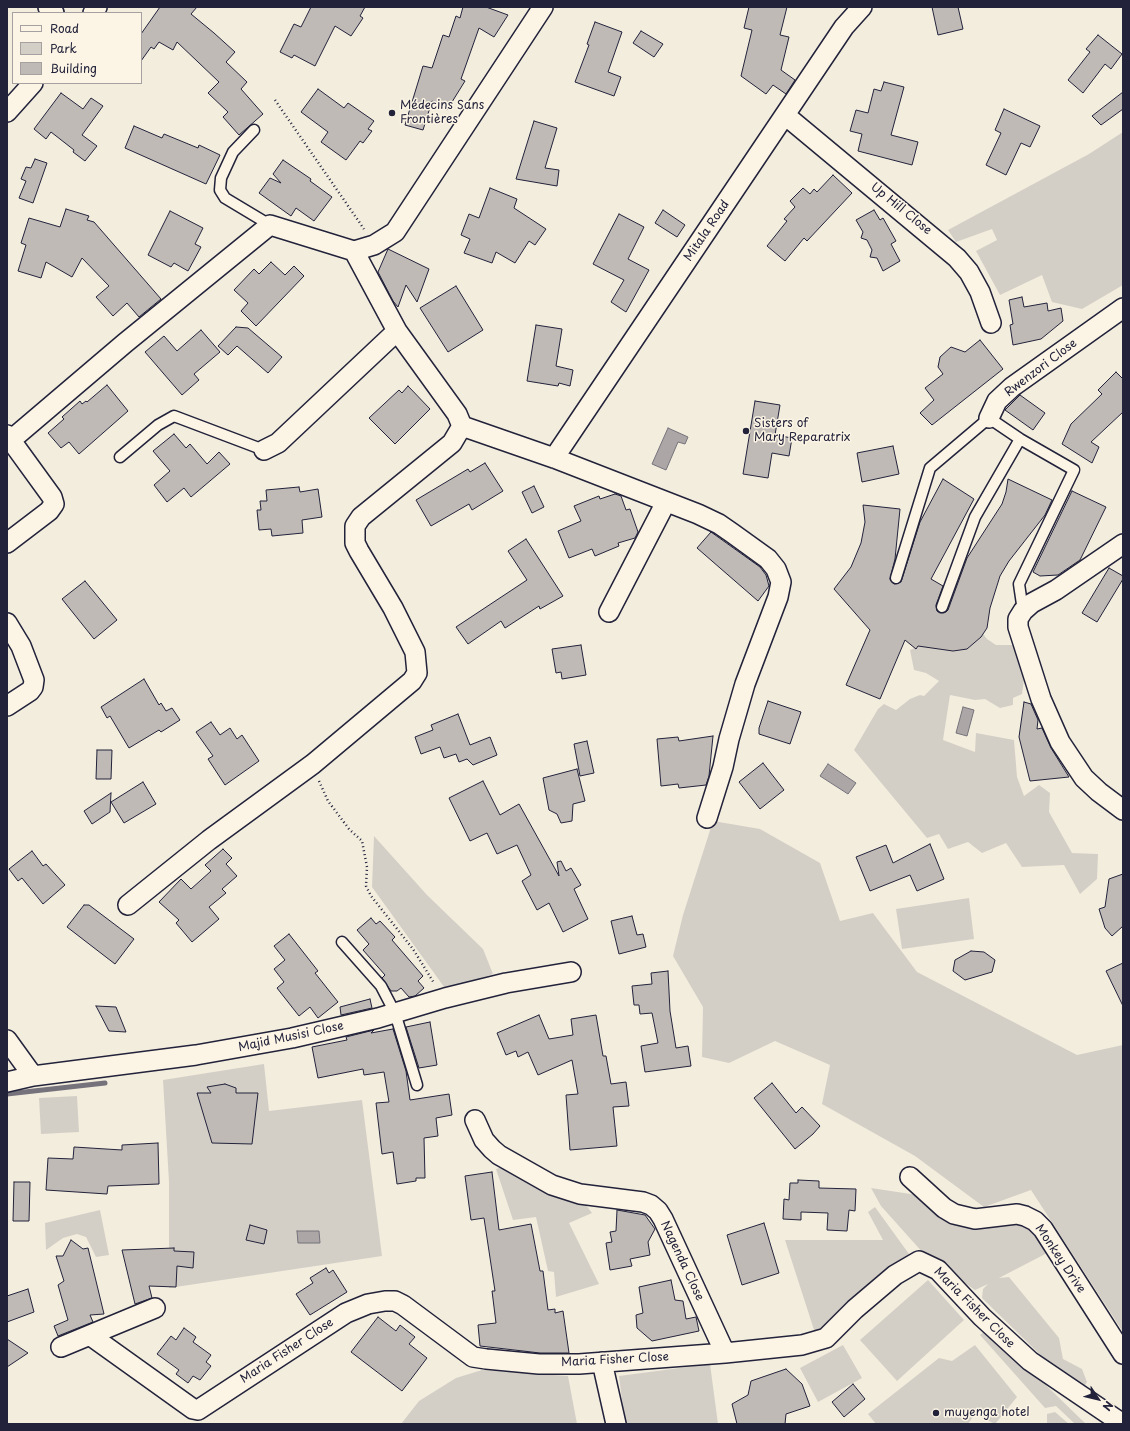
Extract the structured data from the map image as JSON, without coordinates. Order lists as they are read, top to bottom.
{
  "streets": {
    "street": [
      "Up Hill Close",
      "Mitala Road",
      "Rwenzori Close",
      "Majid Musisi Close",
      "Monkey Drive",
      "Nagenda Close",
      "Maria Fisher Close"
    ]
  },
  "crossings": [
    ["Up Hill Close", "Mitala Road"],
    ["Nagenda Close", "Maria Fisher Close"]
  ],
  "places": ["Médecins Sans Frontières", "Sisters of Mary Reparatrix", "muyenga hotel"],
  "legend": ["Road", "Park", "Building"],
  "north": "bottom right"
}
